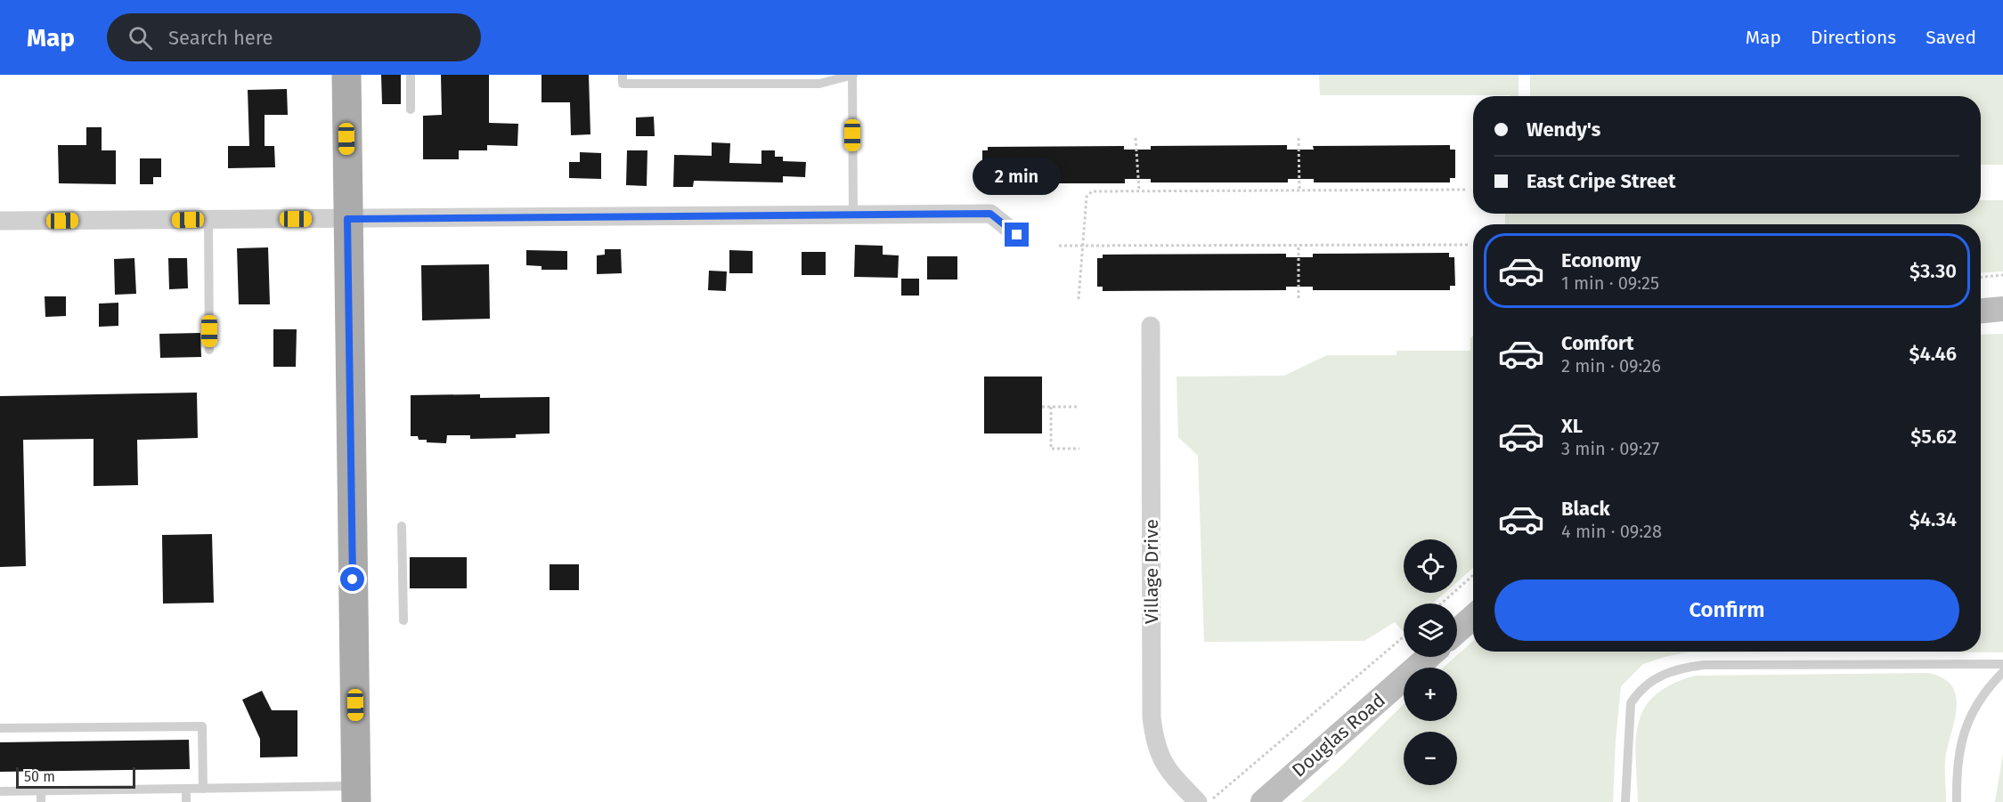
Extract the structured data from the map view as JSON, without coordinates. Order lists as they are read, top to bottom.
{
  "streets": {
    "street": ["Village Drive", "Douglas Road"]
  },
  "scale_bar": "50 m",
  "page": {
    "header": "Map",
    "search": "Search here",
    "nav": ["Map", "Directions", "Saved"],
    "banner": ["Wendy's", "East Cripe Street"],
    "bubble": "2 min",
    "list": [
      {
        "name": "Economy",
        "note": "1 min · 09:25",
        "value": "$3.30"
      },
      {
        "name": "Comfort",
        "note": "2 min · 09:26",
        "value": "$4.46"
      },
      {
        "name": "XL",
        "note": "3 min · 09:27",
        "value": "$5.62"
      },
      {
        "name": "Black",
        "note": "4 min · 09:28",
        "value": "$4.34"
      }
    ],
    "map_buttons": ["+", "−"],
    "buttons": "Confirm",
    "scale": "50 m"
  }
}
